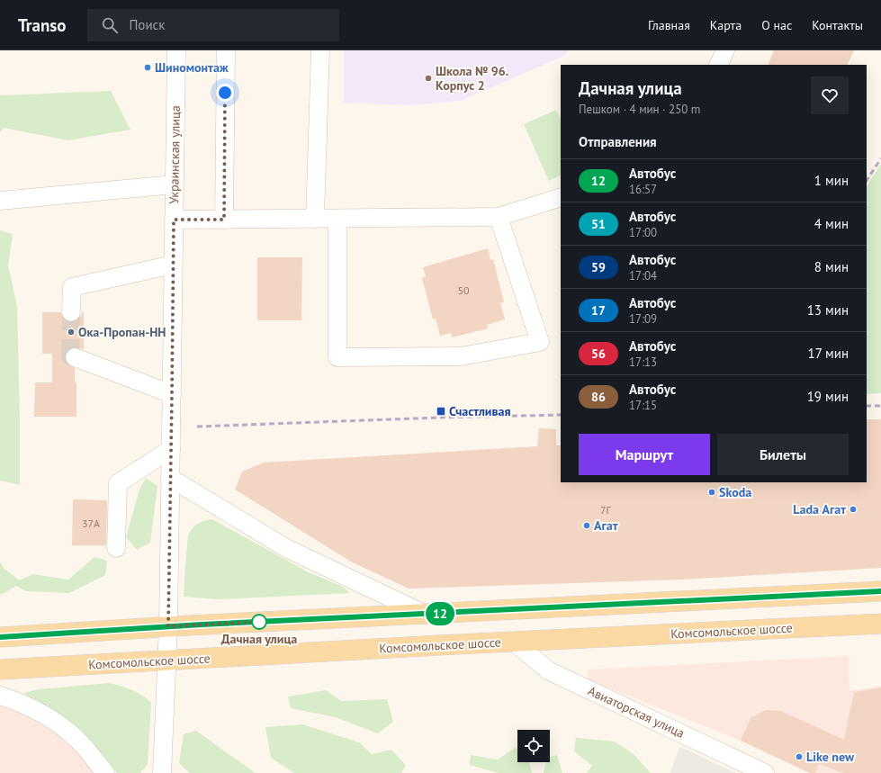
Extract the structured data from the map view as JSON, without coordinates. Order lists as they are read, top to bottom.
{
  "streets": {
    "main road": ["Комсомольское шоссе"],
    "street": ["Украинская улица", "Авиаторская улица"]
  },
  "crossings": [
    ["Украинская улица", "Комсомольское шоссе"],
    ["Комсомольское шоссе", "Авиаторская улица"]
  ],
  "places": {
    "other": [
      "Шиномонтаж",
      "Школа № 96. Корпус 2",
      "Ока-Пропан-НН",
      "Skoda",
      "Lada Агат",
      "Агат",
      "Дачная улица",
      "Like new"
    ],
    "transit": ["Счастливая"]
  },
  "lines": ["bus line 12"],
  "house_numbers": ["50", "7Г", "37А"],
  "page": {
    "header": "Transo",
    "search": "Поиск",
    "nav": [
      "Главная",
      "Карта",
      "О нас",
      "Контакты"
    ],
    "on_map": "12",
    "heading": [
      ["Дачная улица", "Пешком · 4 мин · 250 m"],
      "Отправления"
    ],
    "list": [
      {
        "mark": "12",
        "name": "Автобус",
        "note": "16:57",
        "value": "1 мин"
      },
      {
        "mark": "51",
        "name": "Автобус",
        "note": "17:00",
        "value": "4 мин"
      },
      {
        "mark": "59",
        "name": "Автобус",
        "note": "17:04",
        "value": "8 мин"
      },
      {
        "mark": "17",
        "name": "Автобус",
        "note": "17:09",
        "value": "13 мин"
      },
      {
        "mark": "56",
        "name": "Автобус",
        "note": "17:13",
        "value": "17 мин"
      },
      {
        "mark": "86",
        "name": "Автобус",
        "note": "17:15",
        "value": "19 мин"
      }
    ],
    "buttons": ["Маршрут", "Билеты"]
  }
}
